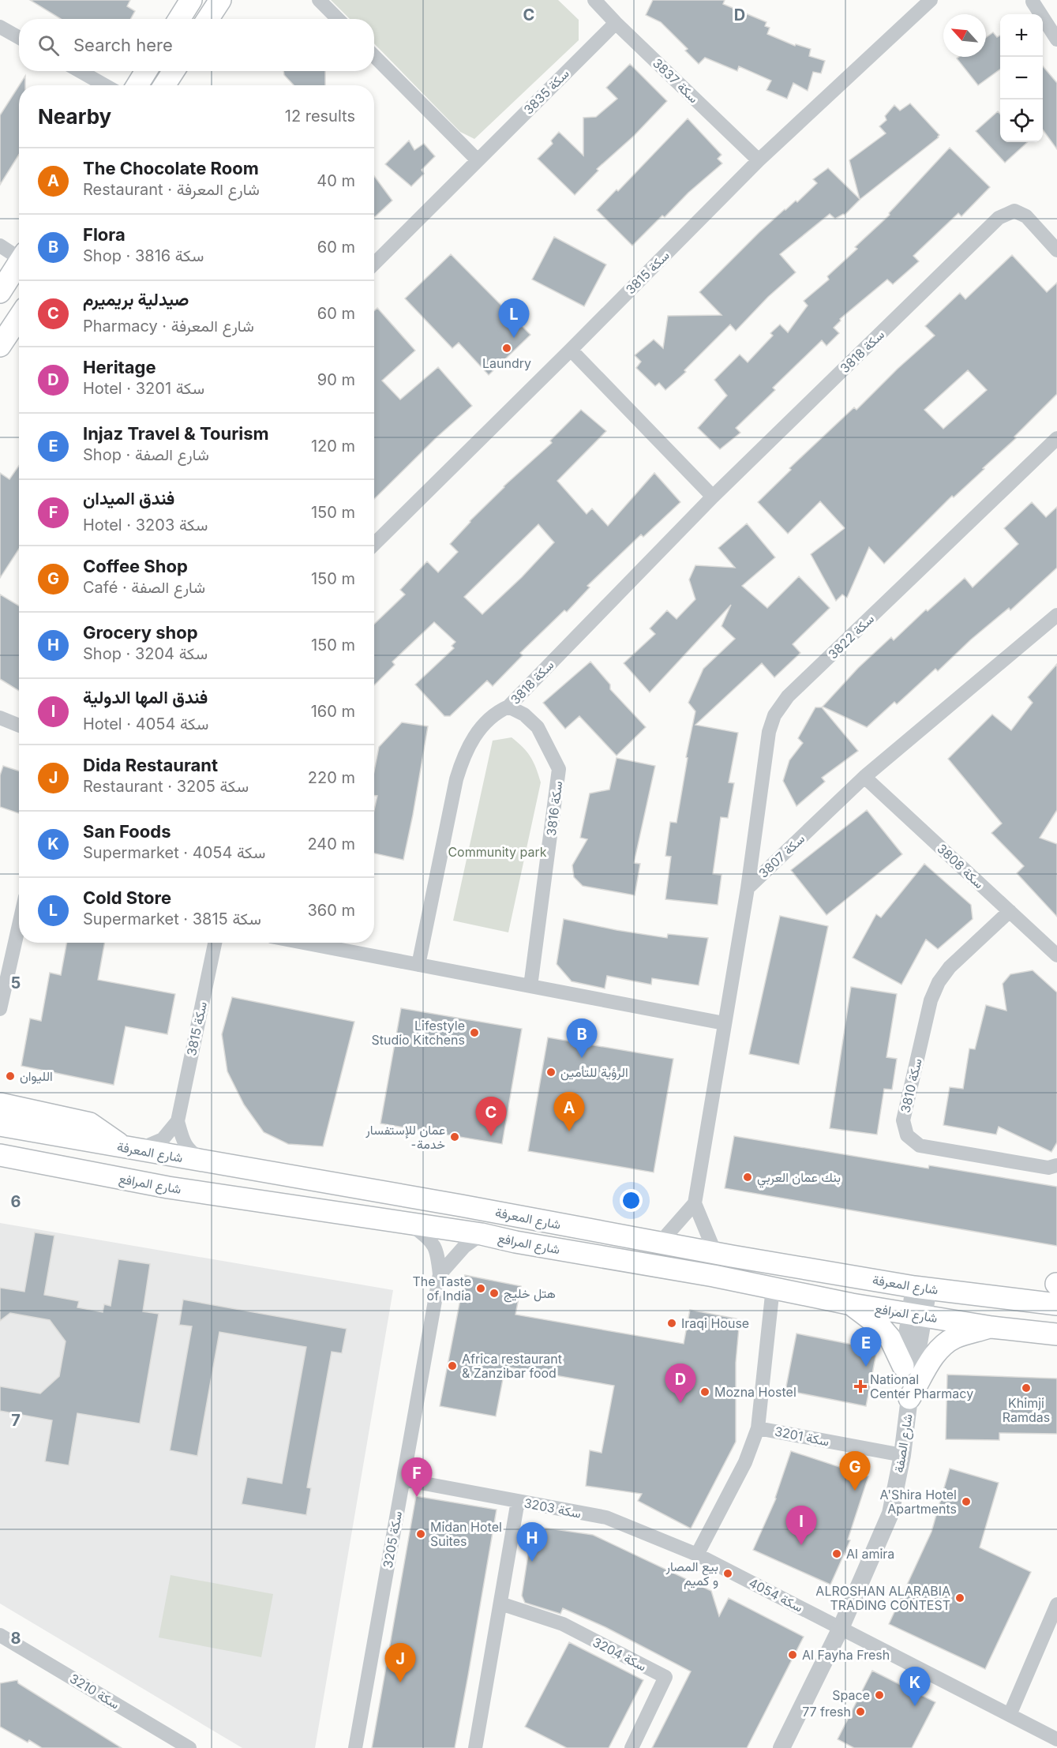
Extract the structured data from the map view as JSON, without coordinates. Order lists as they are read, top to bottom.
{
  "streets": {
    "main road": ["شارع المعرفة", "شارع المرافع"],
    "street": [
      "سكة 3837",
      "سكة 3835",
      "سكة 3815",
      "سكة 3818",
      "سكة 3822",
      "سكة 3816",
      "سكة 3807",
      "سكة 3808",
      "سكة 3810",
      "سكة 3201",
      "شارع الصفة",
      "سكة 3203",
      "سكة 3205",
      "سكة 4054",
      "سكة 3204",
      "سكة 3210"
    ]
  },
  "crossings": [
    ["سكة 3837", "سكة 3835"],
    ["سكة 3837", "سكة 3815"],
    ["سكة 3815", "شارع المعرفة"],
    ["سكة 3818", "سكة 3816"],
    ["سكة 3822", "سكة 3807"],
    ["سكة 3807", "سكة 3808"],
    ["سكة 3808", "سكة 3810"],
    ["شارع المعرفة", "شارع الصفة"],
    ["شارع المرافع", "سكة 3201"],
    ["شارع المرافع", "شارع الصفة"],
    ["شارع المرافع", "سكة 3205"],
    ["سكة 3201", "شارع الصفة"],
    ["سكة 3201", "سكة 3203"],
    ["سكة 3201", "سكة 4054"],
    ["شارع الصفة", "سكة 4054"],
    ["سكة 3203", "سكة 3205"],
    ["سكة 3203", "سكة 4054"]
  ],
  "parks": ["Community park"],
  "places": {
    "other": [
      "Laundry",
      "Lifestyle Studio Kitchens",
      "الرؤية للتأمين",
      "الليوان",
      "عمان للإستفسار -خدمة",
      "بنك عمان العربي",
      "The Taste of India",
      "هتل خلیج",
      "Iraqi House",
      "Africa restaurant & Zanzibar food",
      "Khimji Ramdas",
      "Mozna Hostel",
      "A'Shira Hotel Apartments",
      "Midan Hotel Suites",
      "Al amira",
      "بيع المصار و كميم",
      "ALROSHAN ALARABIA TRADING CONTEST",
      "Al Fayha Fresh",
      "Space",
      "77 fresh"
    ],
    "health": ["National Center Pharmacy"]
  },
  "north": "top left",
  "page": {
    "map_buttons": ["+", "−"],
    "search": "Search here",
    "heading": ["Nearby", "12 results"],
    "list": [
      {
        "mark": "A",
        "name": "The Chocolate Room",
        "note": "Restaurant · شارع المعرفة",
        "value": "40 m"
      },
      {
        "mark": "B",
        "name": "Flora",
        "note": "Shop · سكة 3816",
        "value": "60 m"
      },
      {
        "mark": "C",
        "name": "صيدلية بريميرم",
        "note": "Pharmacy · شارع المعرفة",
        "value": "60 m"
      },
      {
        "mark": "D",
        "name": "Heritage",
        "note": "Hotel · سكة 3201",
        "value": "90 m"
      },
      {
        "mark": "E",
        "name": "Injaz Travel & Tourism",
        "note": "Shop · شارع الصفة",
        "value": "120 m"
      },
      {
        "mark": "F",
        "name": "فندق الميدان",
        "note": "Hotel · سكة 3203",
        "value": "150 m"
      },
      {
        "mark": "G",
        "name": "Coffee Shop",
        "note": "Café · شارع الصفة",
        "value": "150 m"
      },
      {
        "mark": "H",
        "name": "Grocery shop",
        "note": "Shop · سكة 3204",
        "value": "150 m"
      },
      {
        "mark": "I",
        "name": "فندق المها الدولية",
        "note": "Hotel · سكة 4054",
        "value": "160 m"
      },
      {
        "mark": "J",
        "name": "Dida Restaurant",
        "note": "Restaurant · سكة 3205",
        "value": "220 m"
      },
      {
        "mark": "K",
        "name": "San Foods",
        "note": "Supermarket · سكة 4054",
        "value": "240 m"
      },
      {
        "mark": "L",
        "name": "Cold Store",
        "note": "Supermarket · سكة 3815",
        "value": "360 m"
      }
    ],
    "pins": [
      "L",
      "B",
      "A",
      "C",
      "E",
      "D",
      "G",
      "F",
      "I",
      "H",
      "J",
      "K"
    ]
  },
  "grid": {
    "columns": ["C", "D"],
    "rows": [
      "5",
      "6",
      "7",
      "8"
    ]
  }
}
